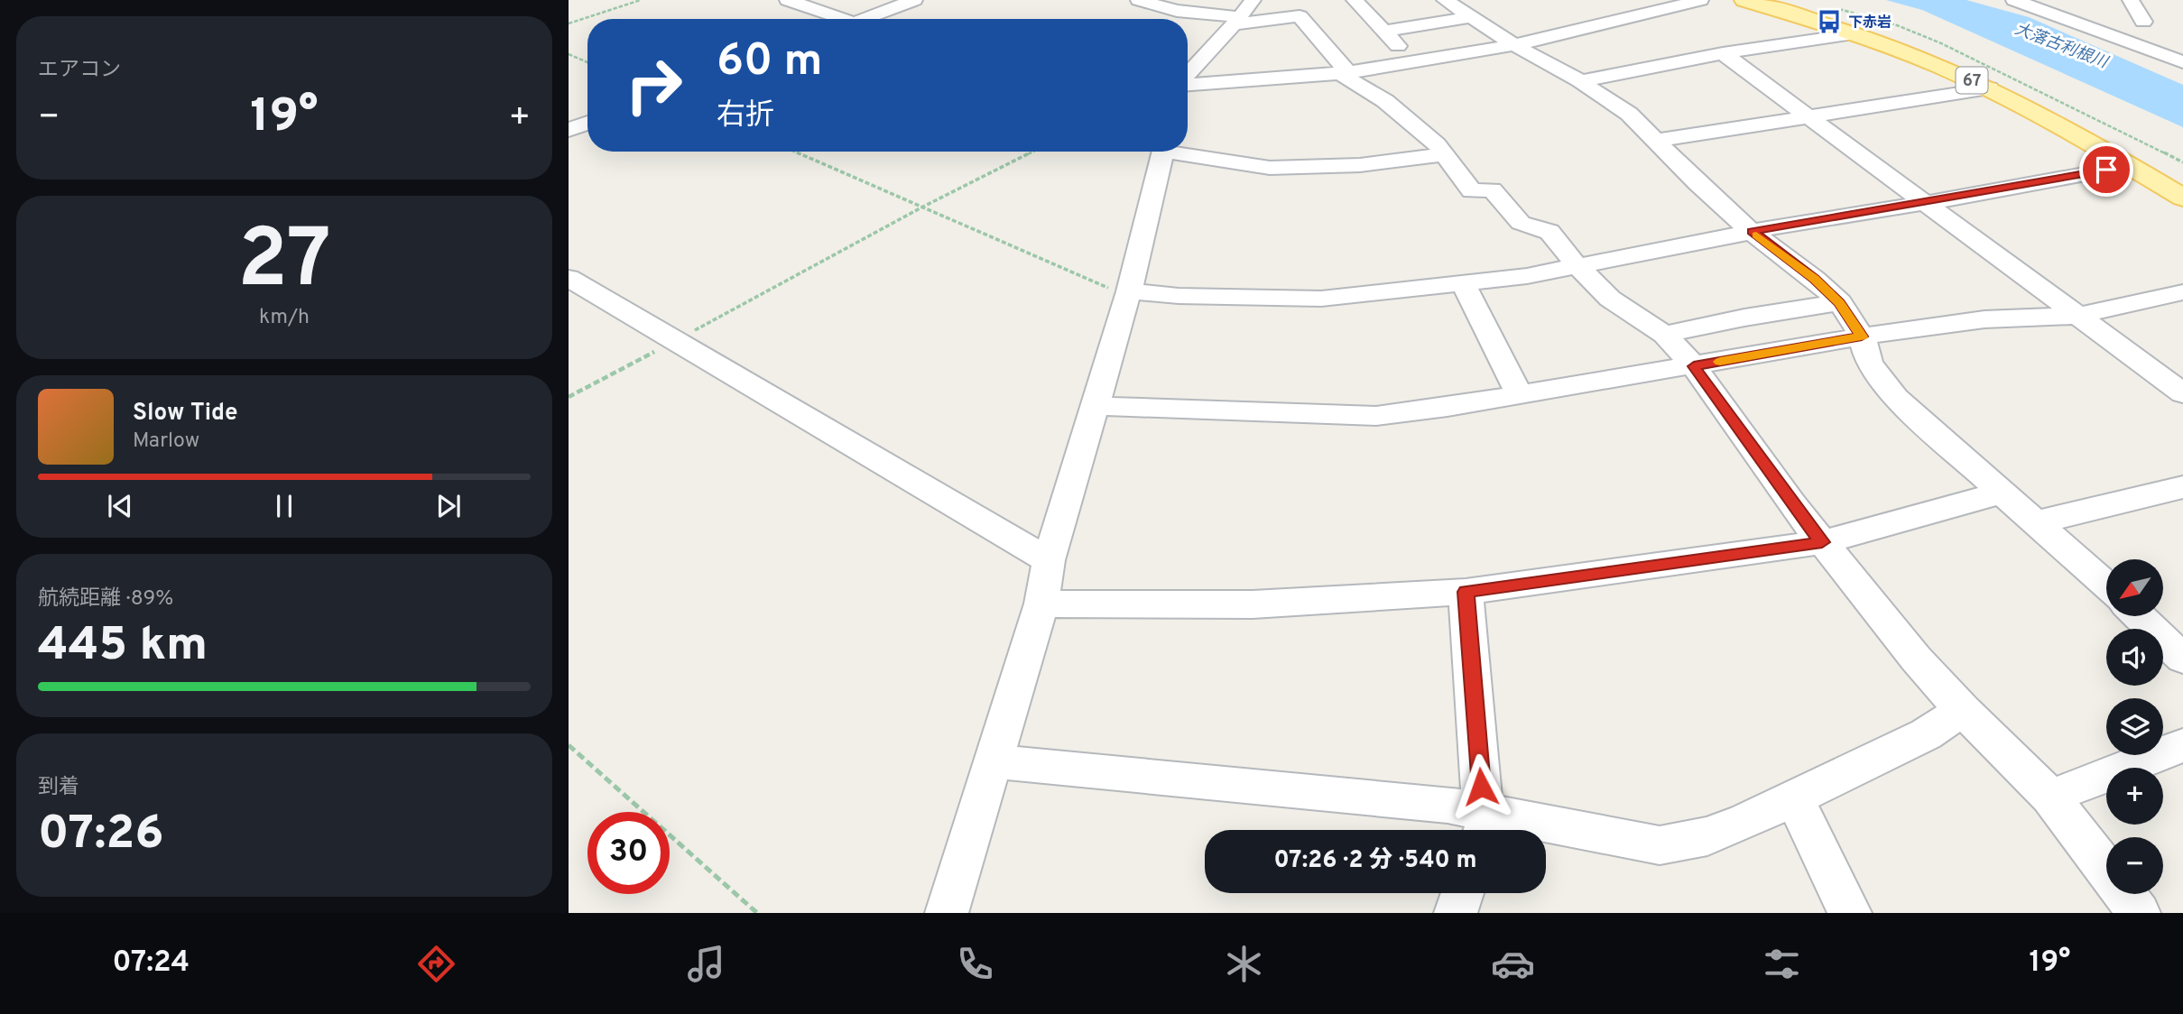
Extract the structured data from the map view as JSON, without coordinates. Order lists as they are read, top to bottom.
{
  "streets": {
    "main road": ["67"]
  },
  "water": ["大落古利根川"],
  "places": {
    "bus stop": ["下赤岩"]
  },
  "north": "bottom left",
  "page": {
    "tile": [
      "エアコン",
      ["27", "km/h"],
      ["航続距離 · 89%", "445 km"],
      ["到着", "07:26"]
    ],
    "turn": ["60 m", "右折"],
    "heat": ["−", "19°", "+"],
    "song": ["Slow Tide", "Marlow"],
    "map_buttons": ["+", "−"],
    "limit": "30",
    "trip": "07:26 · 2 分 · 540 m",
    "tabs": ["07:24", "19°"]
  }
}
